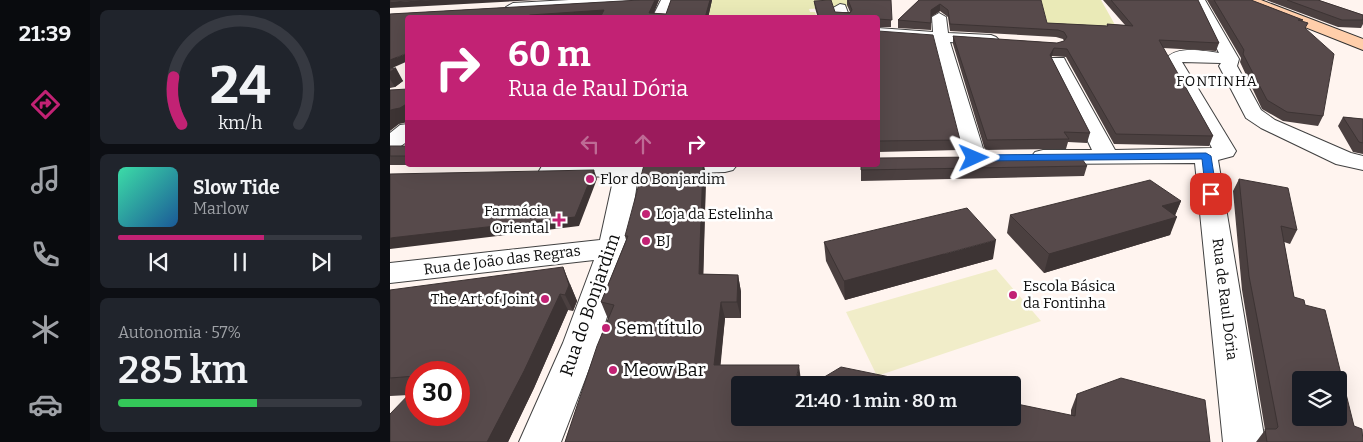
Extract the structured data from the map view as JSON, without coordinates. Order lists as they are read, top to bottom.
{
  "streets": {
    "street": ["Rua de João das Regras", "Rua de Raul Dória", "Rua do Bonjardim"]
  },
  "crossings": [
    ["Rua de João das Regras", "Rua do Bonjardim"]
  ],
  "districts": ["FONTINHA"],
  "places": {
    "other": [
      "Flor do Bonjardim",
      "Loja da Estelinha",
      "BJ",
      "Escola Básica da Fontinha",
      "The Art of Joint",
      "Sem título",
      "Meow Bar"
    ],
    "health": ["Farmácia Oriental"]
  },
  "page": {
    "tabs": "21:39",
    "turn": ["60 m", "Rua de Raul Dória"],
    "song": ["Slow Tide", "Marlow"],
    "tile": ["Autonomia · 57%", "285 km"],
    "limit": "30",
    "trip": "21:40 · 1 min · 80 m",
    "gauge": ["24", "km/h"]
  }
}
